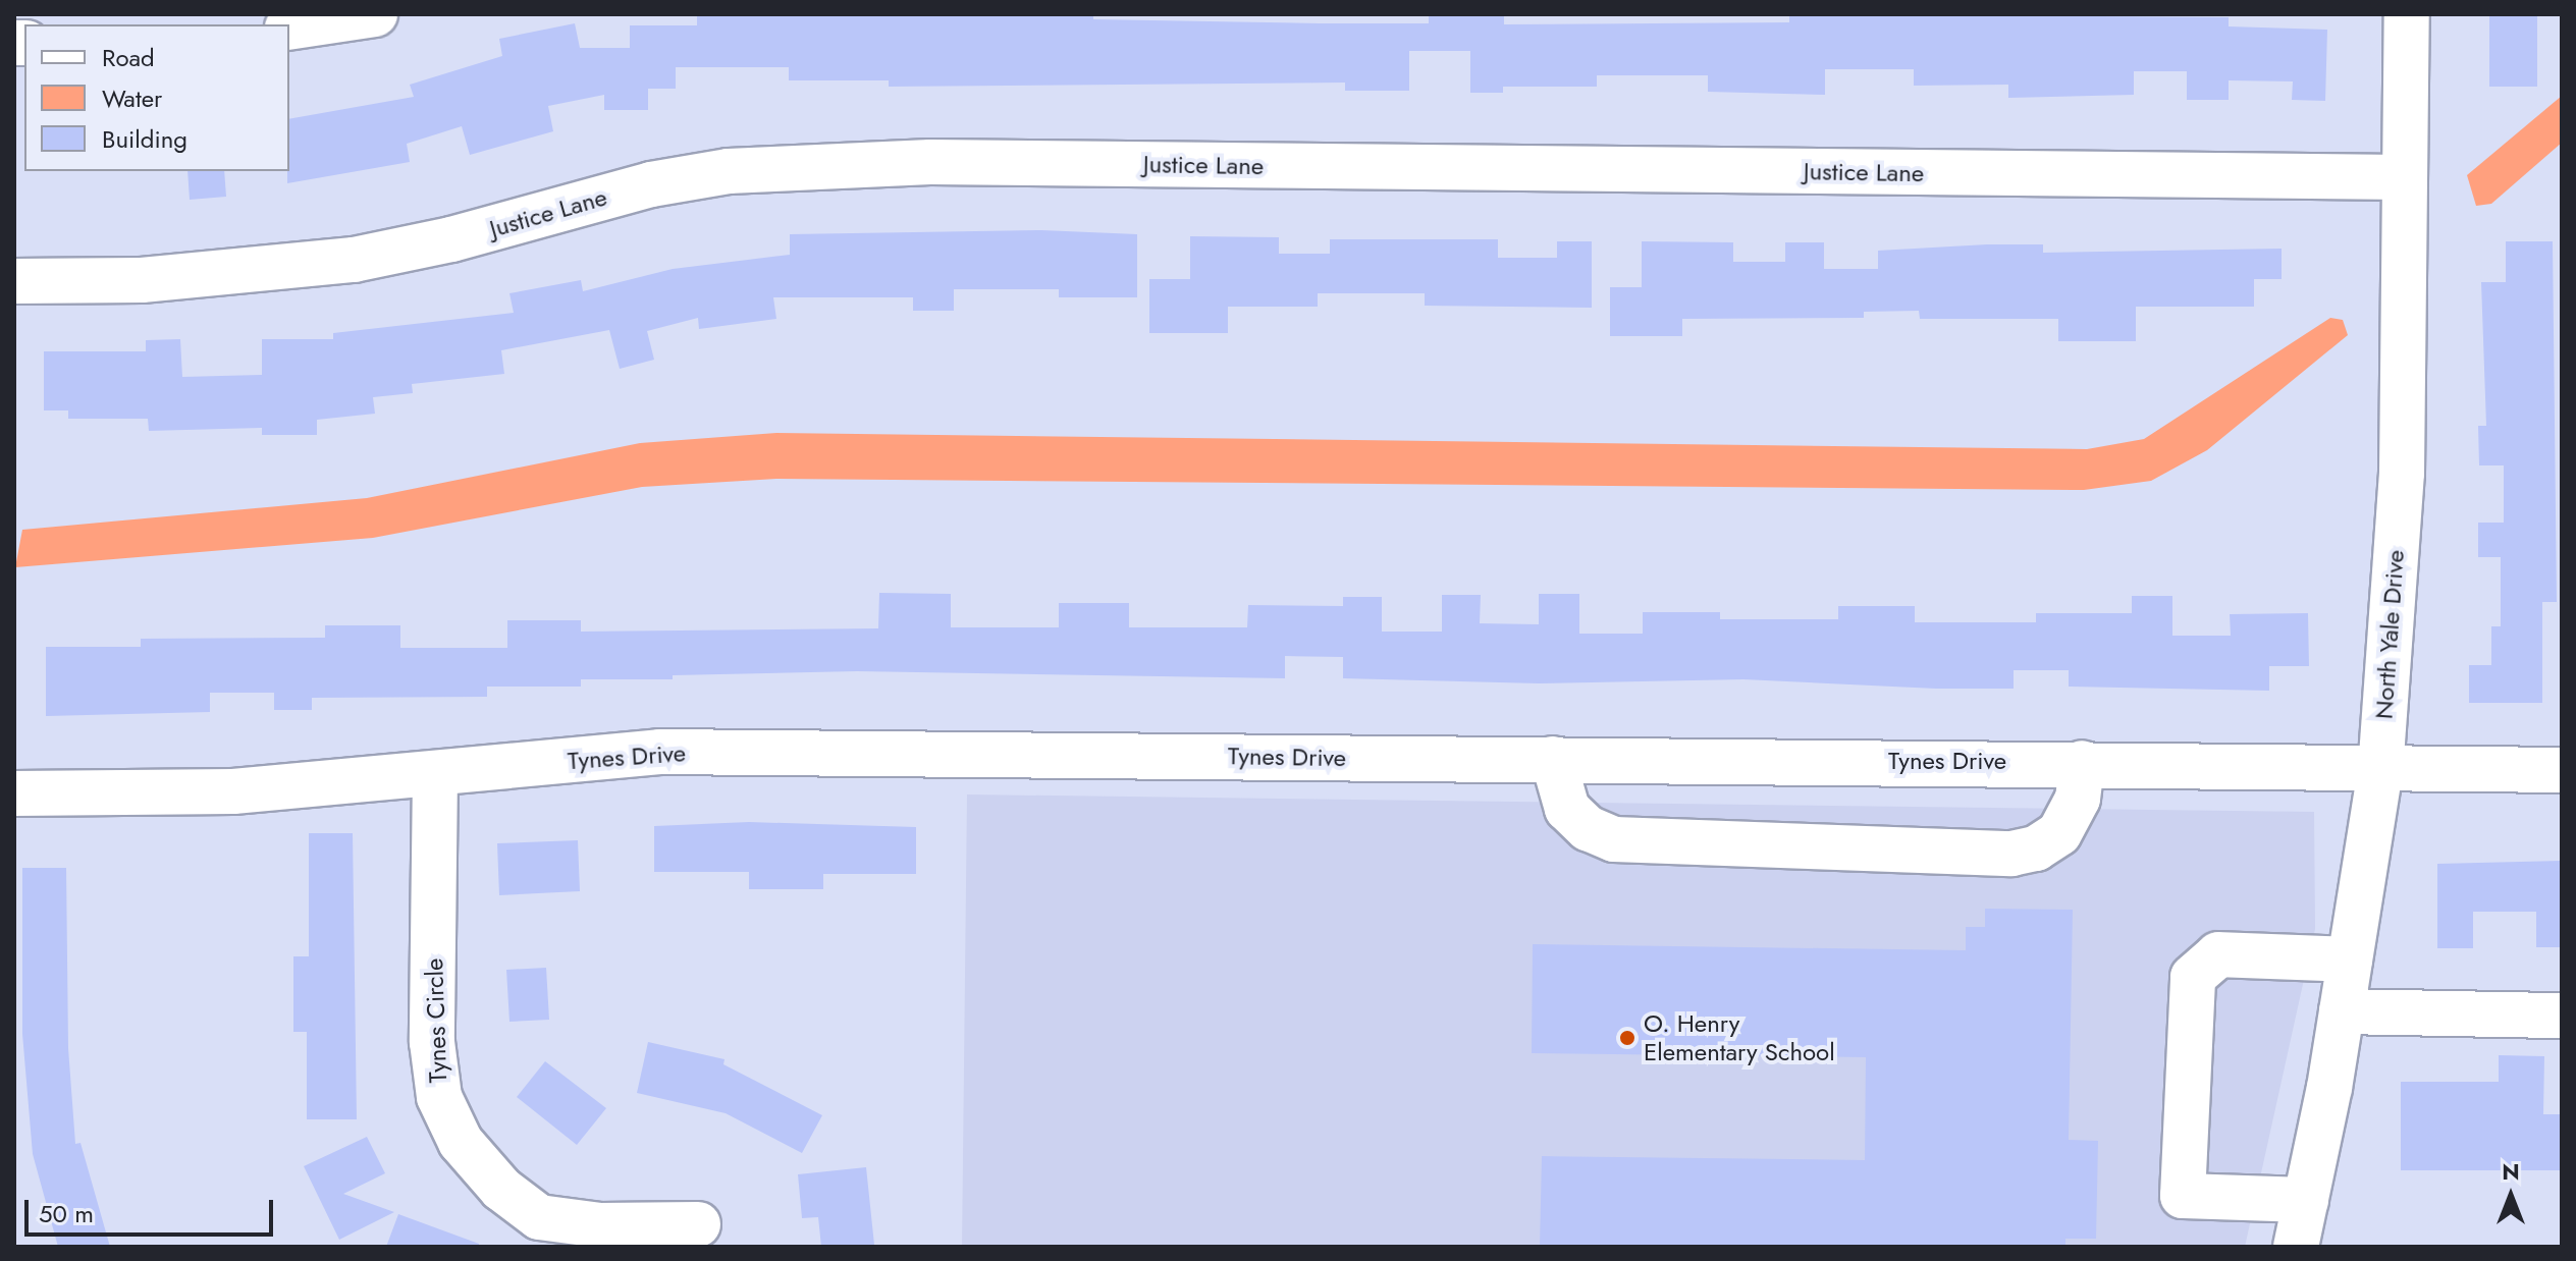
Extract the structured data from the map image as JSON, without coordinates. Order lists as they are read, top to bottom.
{
  "streets": {
    "street": [
      "Justice Lane",
      "North Yale Drive",
      "Tynes Drive",
      "Tynes Circle"
    ]
  },
  "crossings": [
    ["Justice Lane", "North Yale Drive"],
    ["North Yale Drive", "Tynes Drive"],
    ["Tynes Drive", "Tynes Circle"]
  ],
  "places": ["O. Henry Elementary School"],
  "legend": ["Road", "Water", "Building"],
  "scale_bar": "50 m",
  "north": "top"
}
